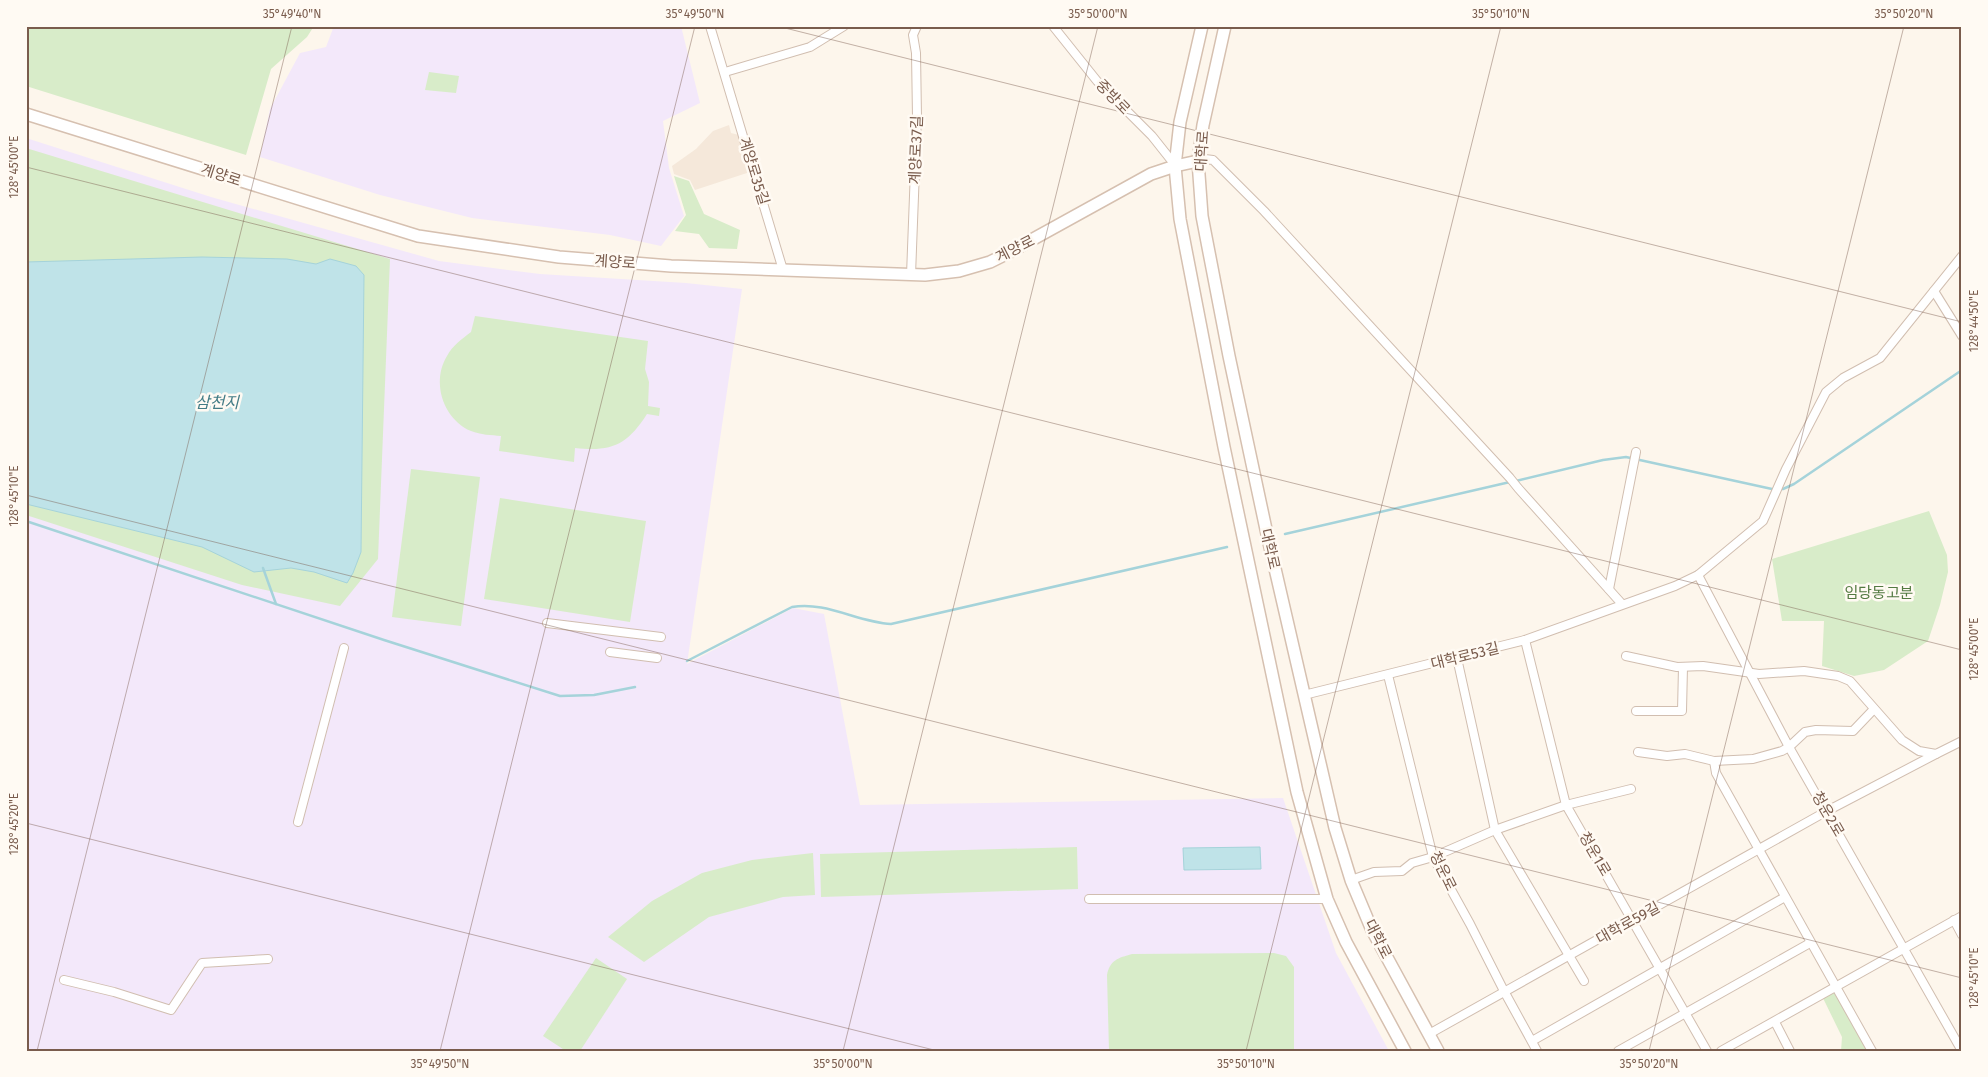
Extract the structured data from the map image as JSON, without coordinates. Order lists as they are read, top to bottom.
{
  "streets": {
    "main road": ["대학로", "계양로"],
    "street": [
      "중방로",
      "계양로37길",
      "계양로35길",
      "대학로53길",
      "청운2로",
      "청운1로",
      "청운로",
      "대학로59길"
    ]
  },
  "crossings": [
    ["중방로", "계양로"],
    ["계양로37길", "계양로"],
    ["대학로", "계양로"],
    ["대학로", "대학로53길"],
    ["대학로", "대학로59길"],
    ["계양로35길", "계양로"],
    ["대학로53길", "청운2로"],
    ["대학로53길", "청운1로"],
    ["대학로53길", "청운로"],
    ["청운2로", "대학로59길"],
    ["청운1로", "대학로59길"],
    ["청운로", "대학로59길"]
  ],
  "water": ["삼천지"],
  "parks": ["임당동고분"],
  "coordinates": [
    "35°49'40\"N",
    "35°49'50\"N",
    "35°50'00\"N",
    "35°50'10\"N",
    "35°50'20\"N",
    "128°45'00\"E",
    "128°44'50\"E",
    "128°45'10\"E",
    "128°45'20\"E"
  ]
}
